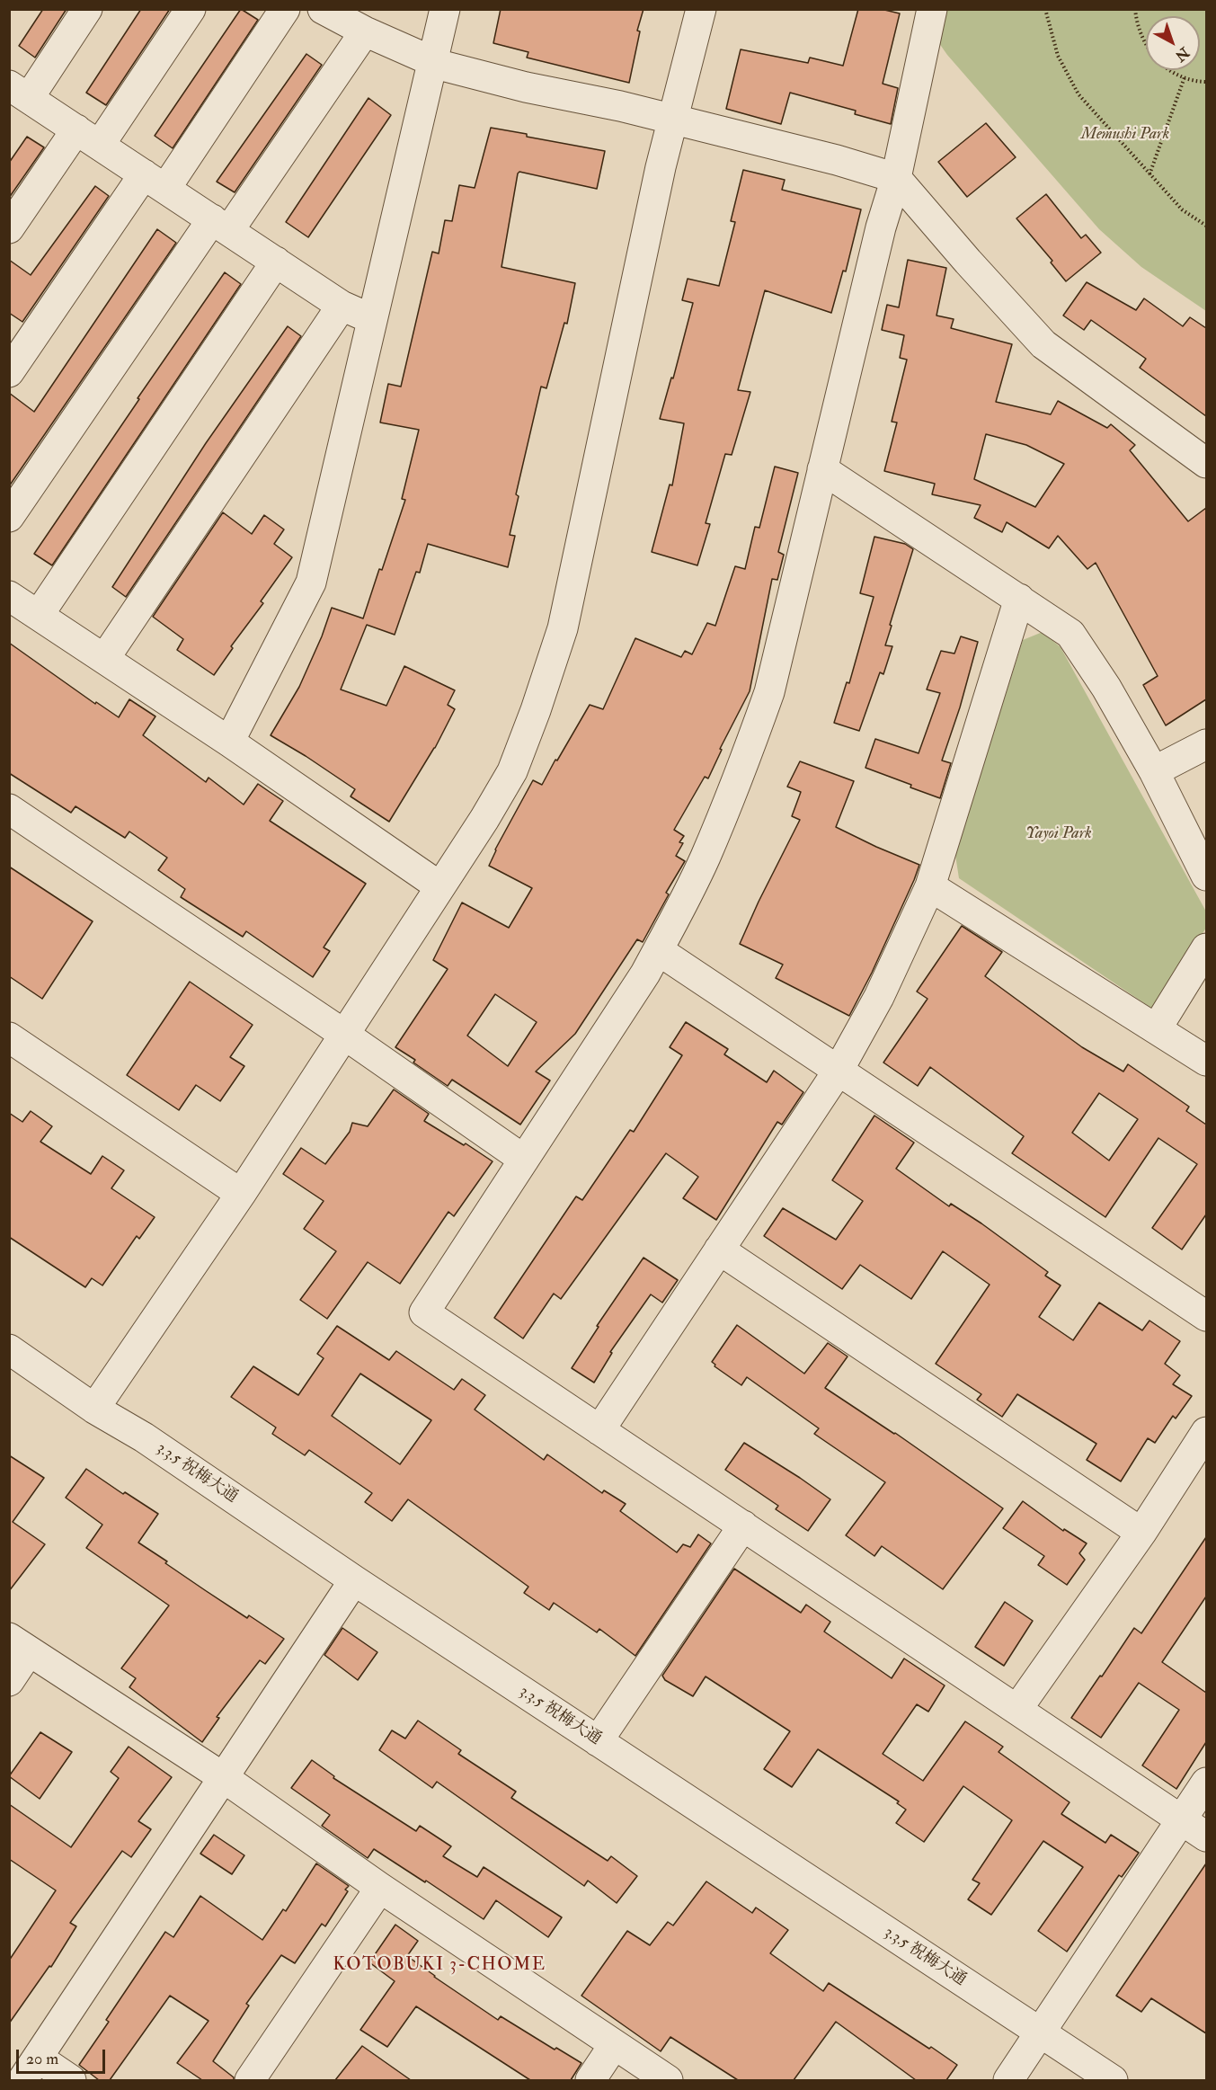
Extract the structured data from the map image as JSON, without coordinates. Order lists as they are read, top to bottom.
{
  "streets": {
    "street": ["3.3.5 祝梅大通"]
  },
  "districts": ["KOTOBUKI 3-CHOME"],
  "parks": ["Memushi Park", "Yayoi Park"],
  "scale_bar": "20 m",
  "north": "bottom right"
}
